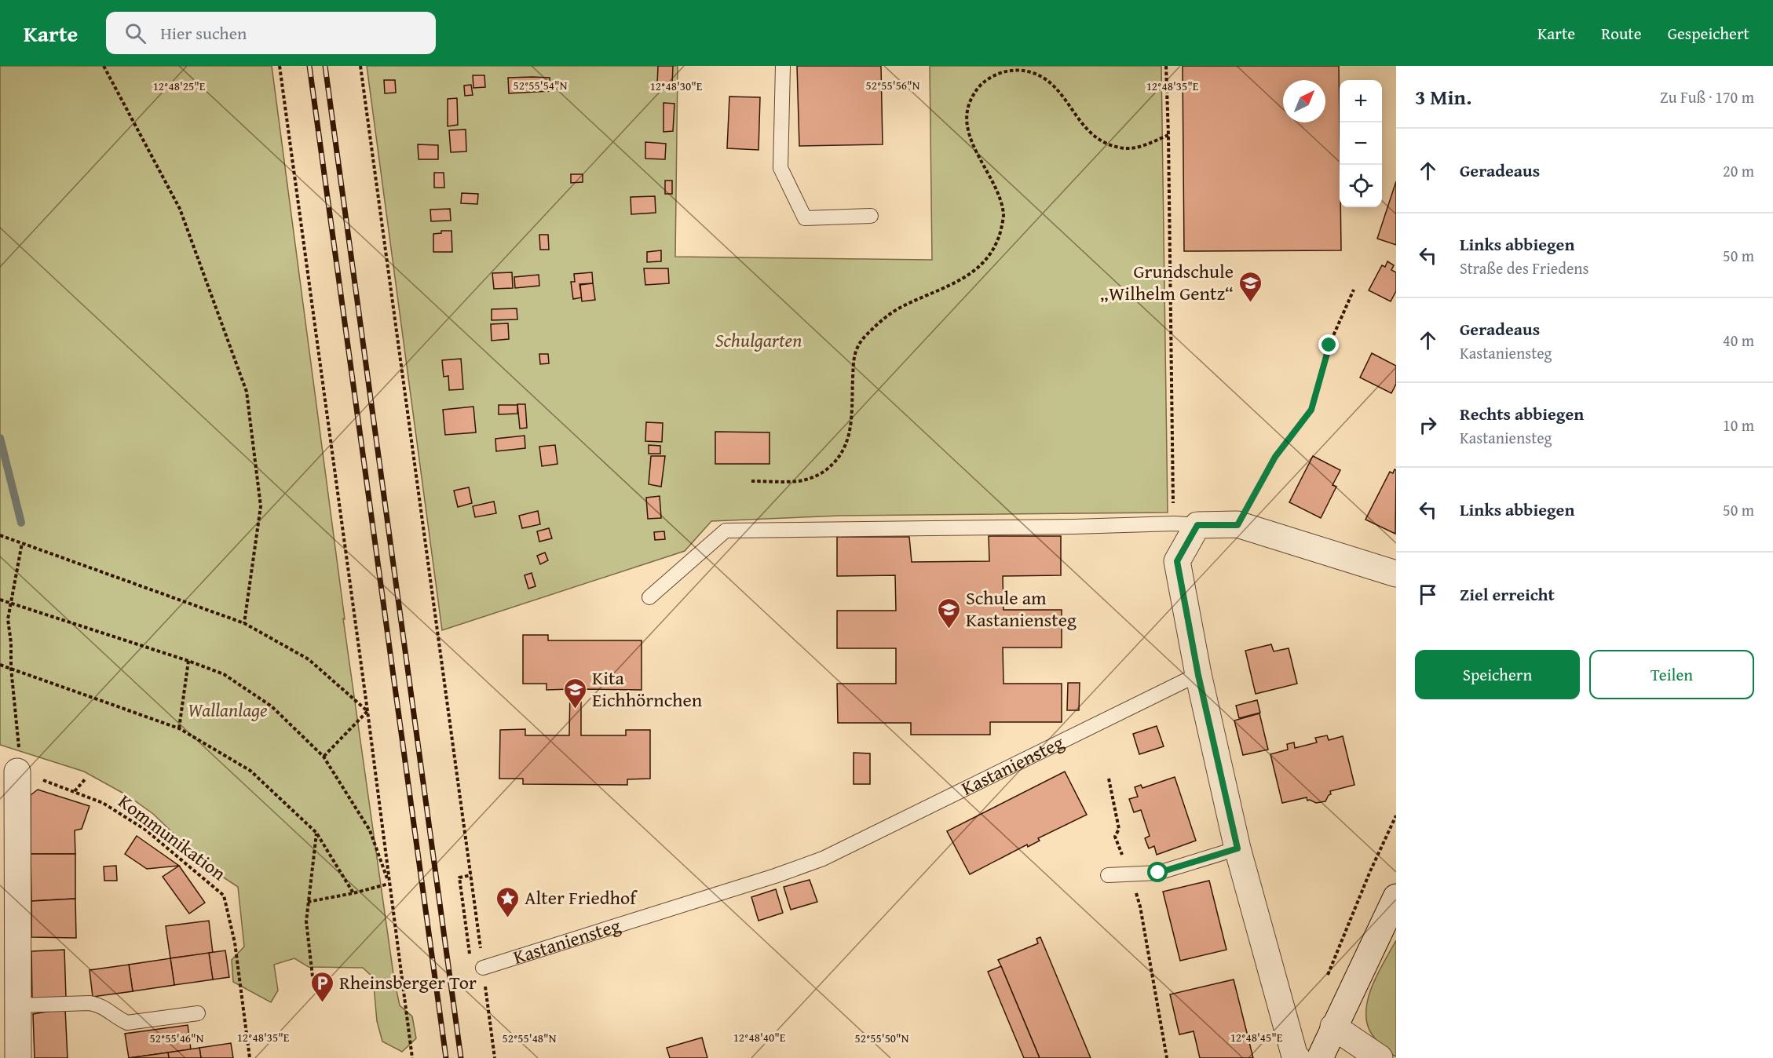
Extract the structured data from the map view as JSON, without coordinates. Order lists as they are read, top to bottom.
{
  "streets": {
    "lane": ["Kastaniensteg"],
    "path": ["Kommunikation"]
  },
  "parks": ["Schulgarten", "Wallanlage"],
  "places": {
    "school or university": ["Grundschule „Wilhelm Gentz“", "Schule am Kastaniensteg", "Kita Eichhörnchen"],
    "place": ["Alter Friedhof"],
    "parking": ["Rheinsberger Tor"]
  },
  "north": "top right",
  "page": {
    "header": "Karte",
    "search": "Hier suchen",
    "nav": ["Karte", "Route", "Gespeichert"],
    "heading": ["3 Min.", "Zu Fuß · 170 m"],
    "map_buttons": ["+", "−"],
    "list": [
      ["Geradeaus", "20 m"],
      ["Links abbiegen", "Straße des Friedens", "50 m"],
      ["Geradeaus", "Kastaniensteg", "40 m"],
      ["Rechts abbiegen", "Kastaniensteg", "10 m"],
      ["Links abbiegen", "50 m"],
      "Ziel erreicht"
    ],
    "buttons": ["Speichern", "Teilen"]
  },
  "coordinates": [
    "52°55'54\"N",
    "52°55'56\"N",
    "12°48'30\"E",
    "12°48'25\"E",
    "12°48'35\"E",
    "12°48'40\"E",
    "12°48'45\"E",
    "52°55'46\"N",
    "52°55'48\"N",
    "52°55'50\"N"
  ]
}
